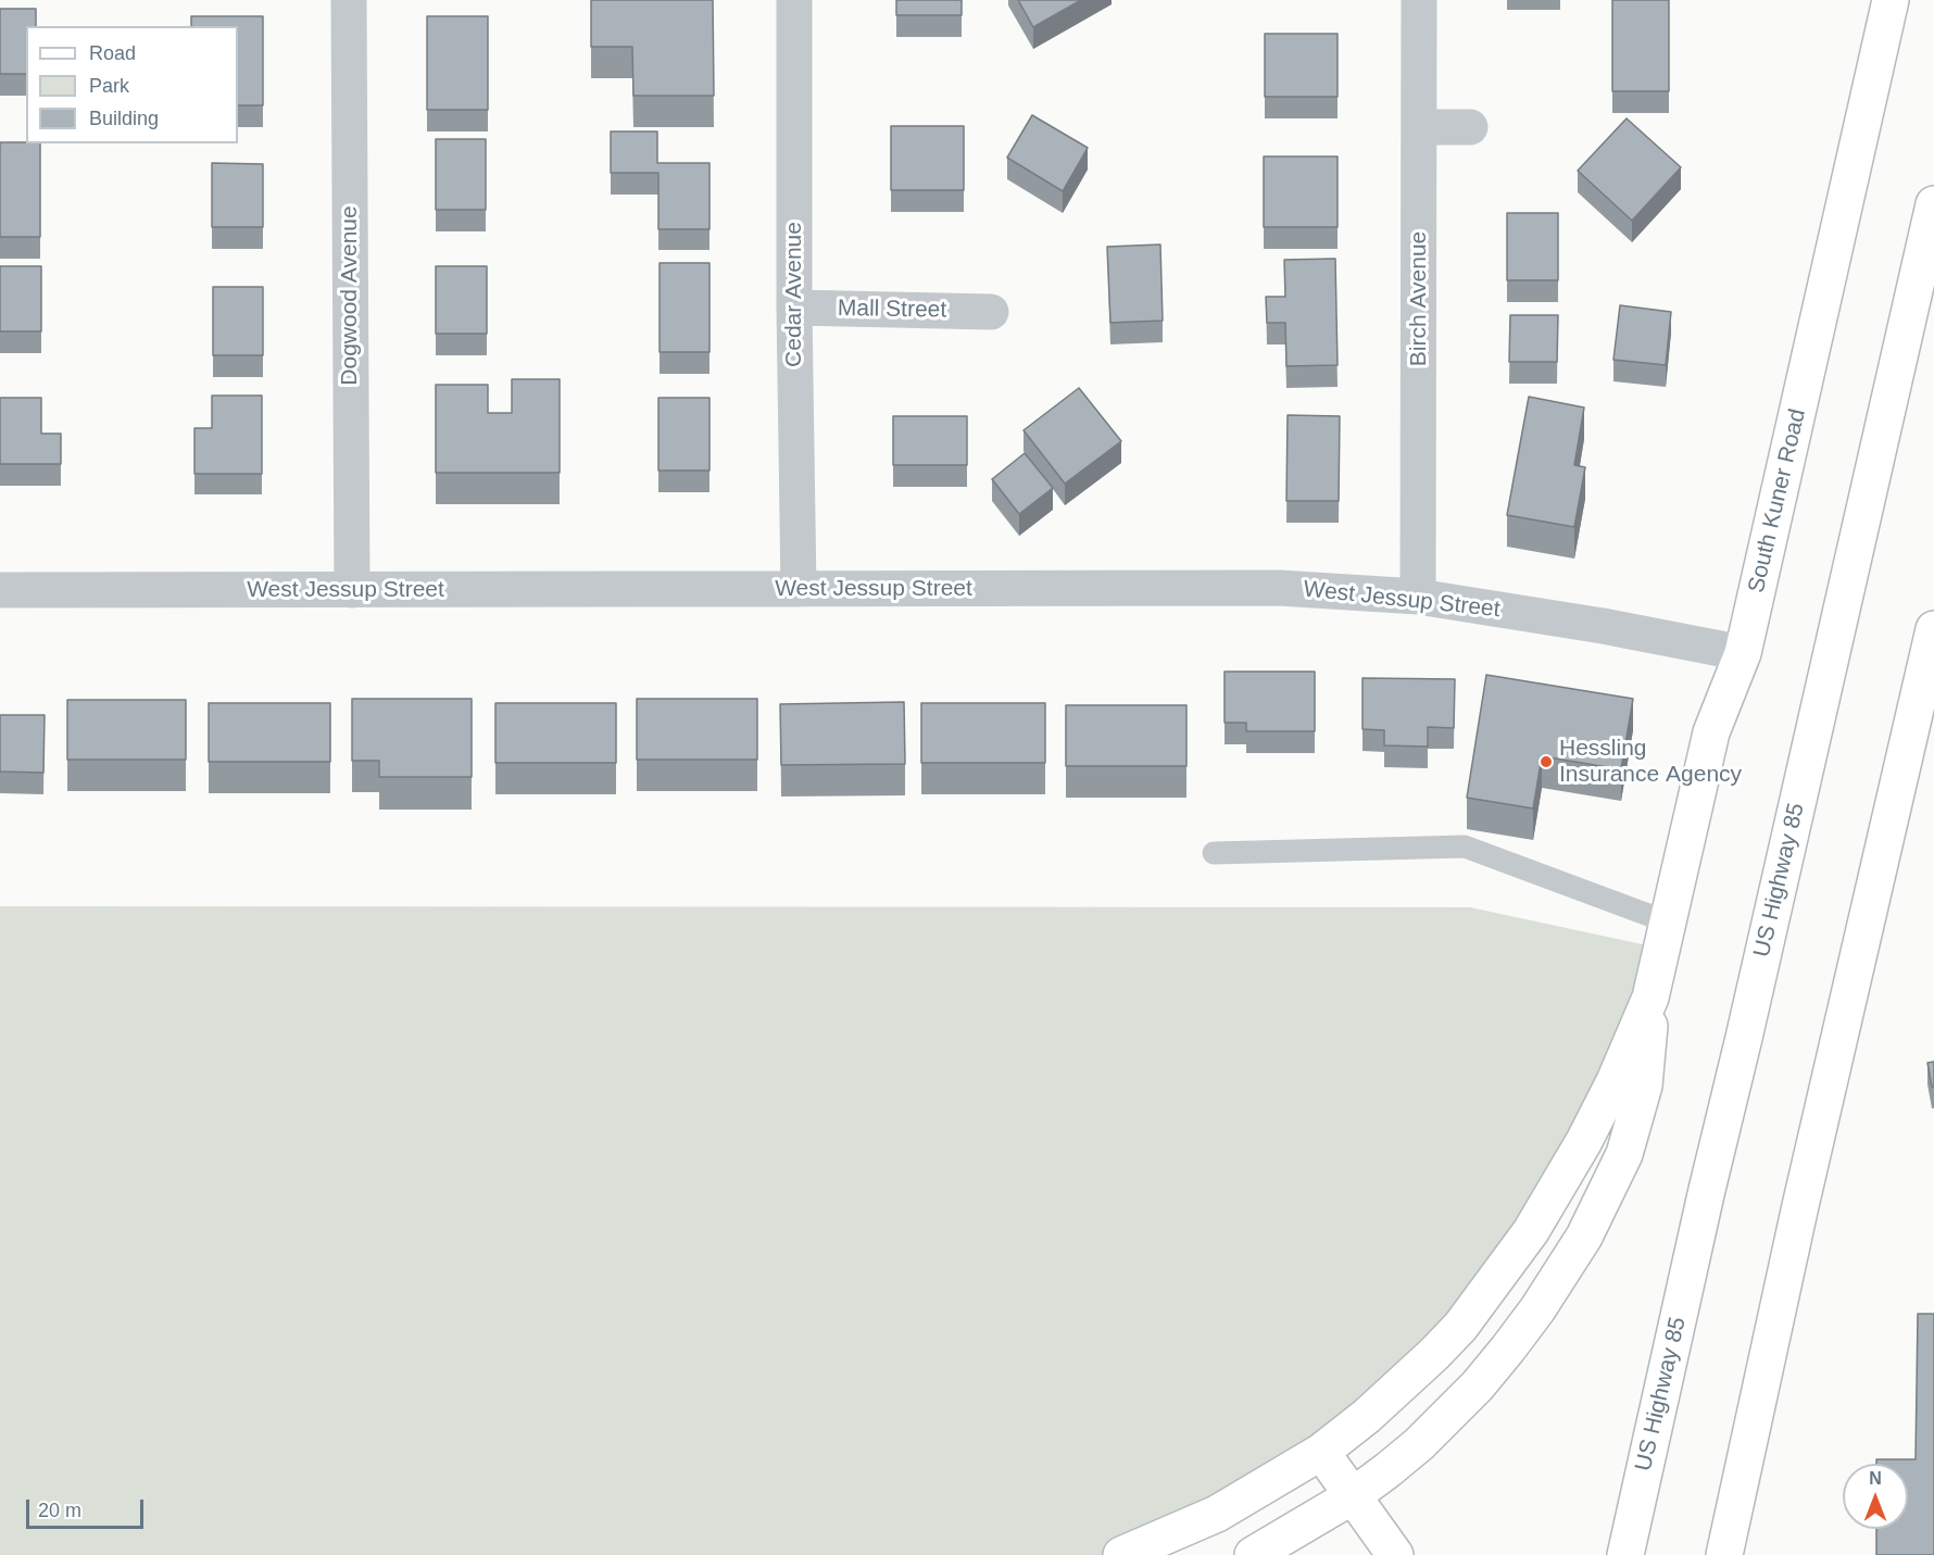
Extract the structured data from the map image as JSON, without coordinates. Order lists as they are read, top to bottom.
{
  "streets": {
    "main road": ["South Kuner Road", "US Highway 85"],
    "street": [
      "Cedar Avenue",
      "Dogwood Avenue",
      "Birch Avenue",
      "Mall Street",
      "West Jessup Street"
    ]
  },
  "crossings": [
    ["Cedar Avenue", "Mall Street"],
    ["Cedar Avenue", "West Jessup Street"],
    ["Dogwood Avenue", "West Jessup Street"],
    ["Birch Avenue", "West Jessup Street"],
    ["South Kuner Road", "West Jessup Street"]
  ],
  "places": ["Hessling Insurance Agency"],
  "legend": ["Road", "Park", "Building"],
  "scale_bar": "20 m",
  "north": "top"
}
